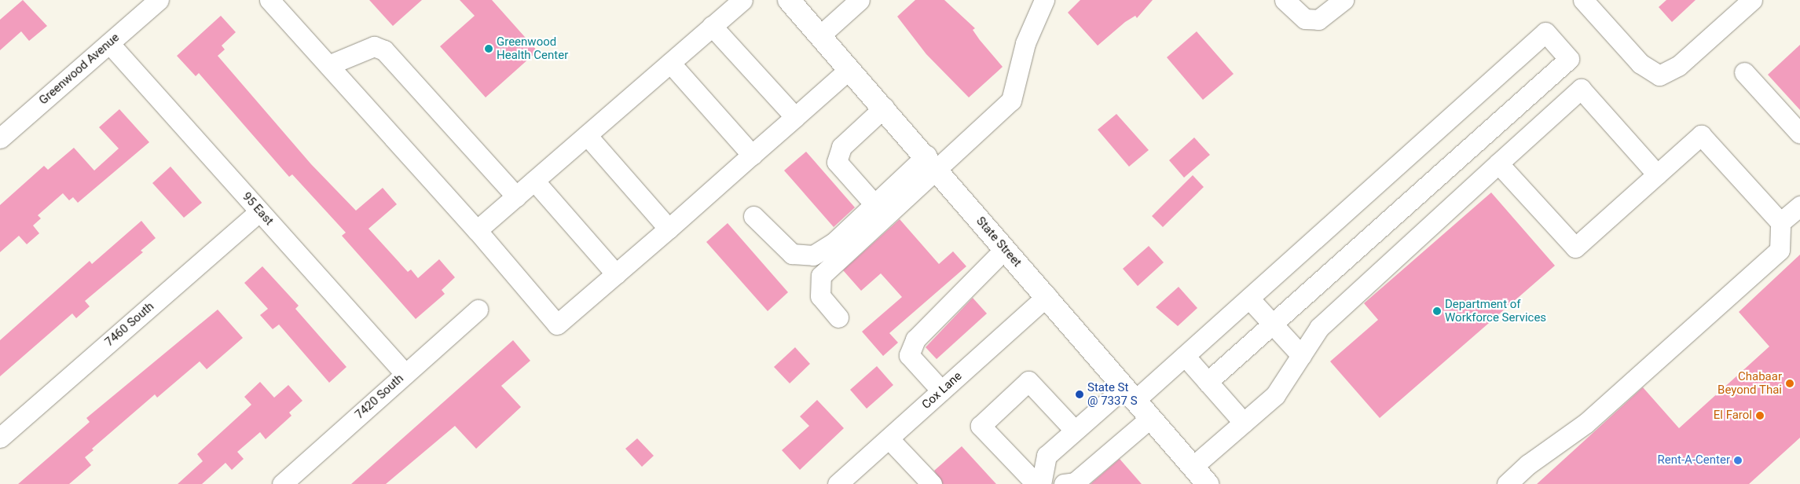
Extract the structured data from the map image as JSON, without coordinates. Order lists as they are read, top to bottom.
{
  "streets": {
    "main road": ["State Street"],
    "street": [
      "Greenwood Avenue",
      "95 East",
      "7460 South",
      "Cox Lane",
      "7420 South"
    ]
  },
  "crossings": [
    ["Greenwood Avenue", "95 East"],
    ["95 East", "7460 South"],
    ["95 East", "7420 South"],
    ["State Street", "Cox Lane"]
  ],
  "places": [
    "Greenwood Health Center",
    "Department of Workforce Services",
    "Chabaar Beyond Thai",
    "State St @ 7337 S",
    "El Farol",
    "Rent-A-Center"
  ]
}
